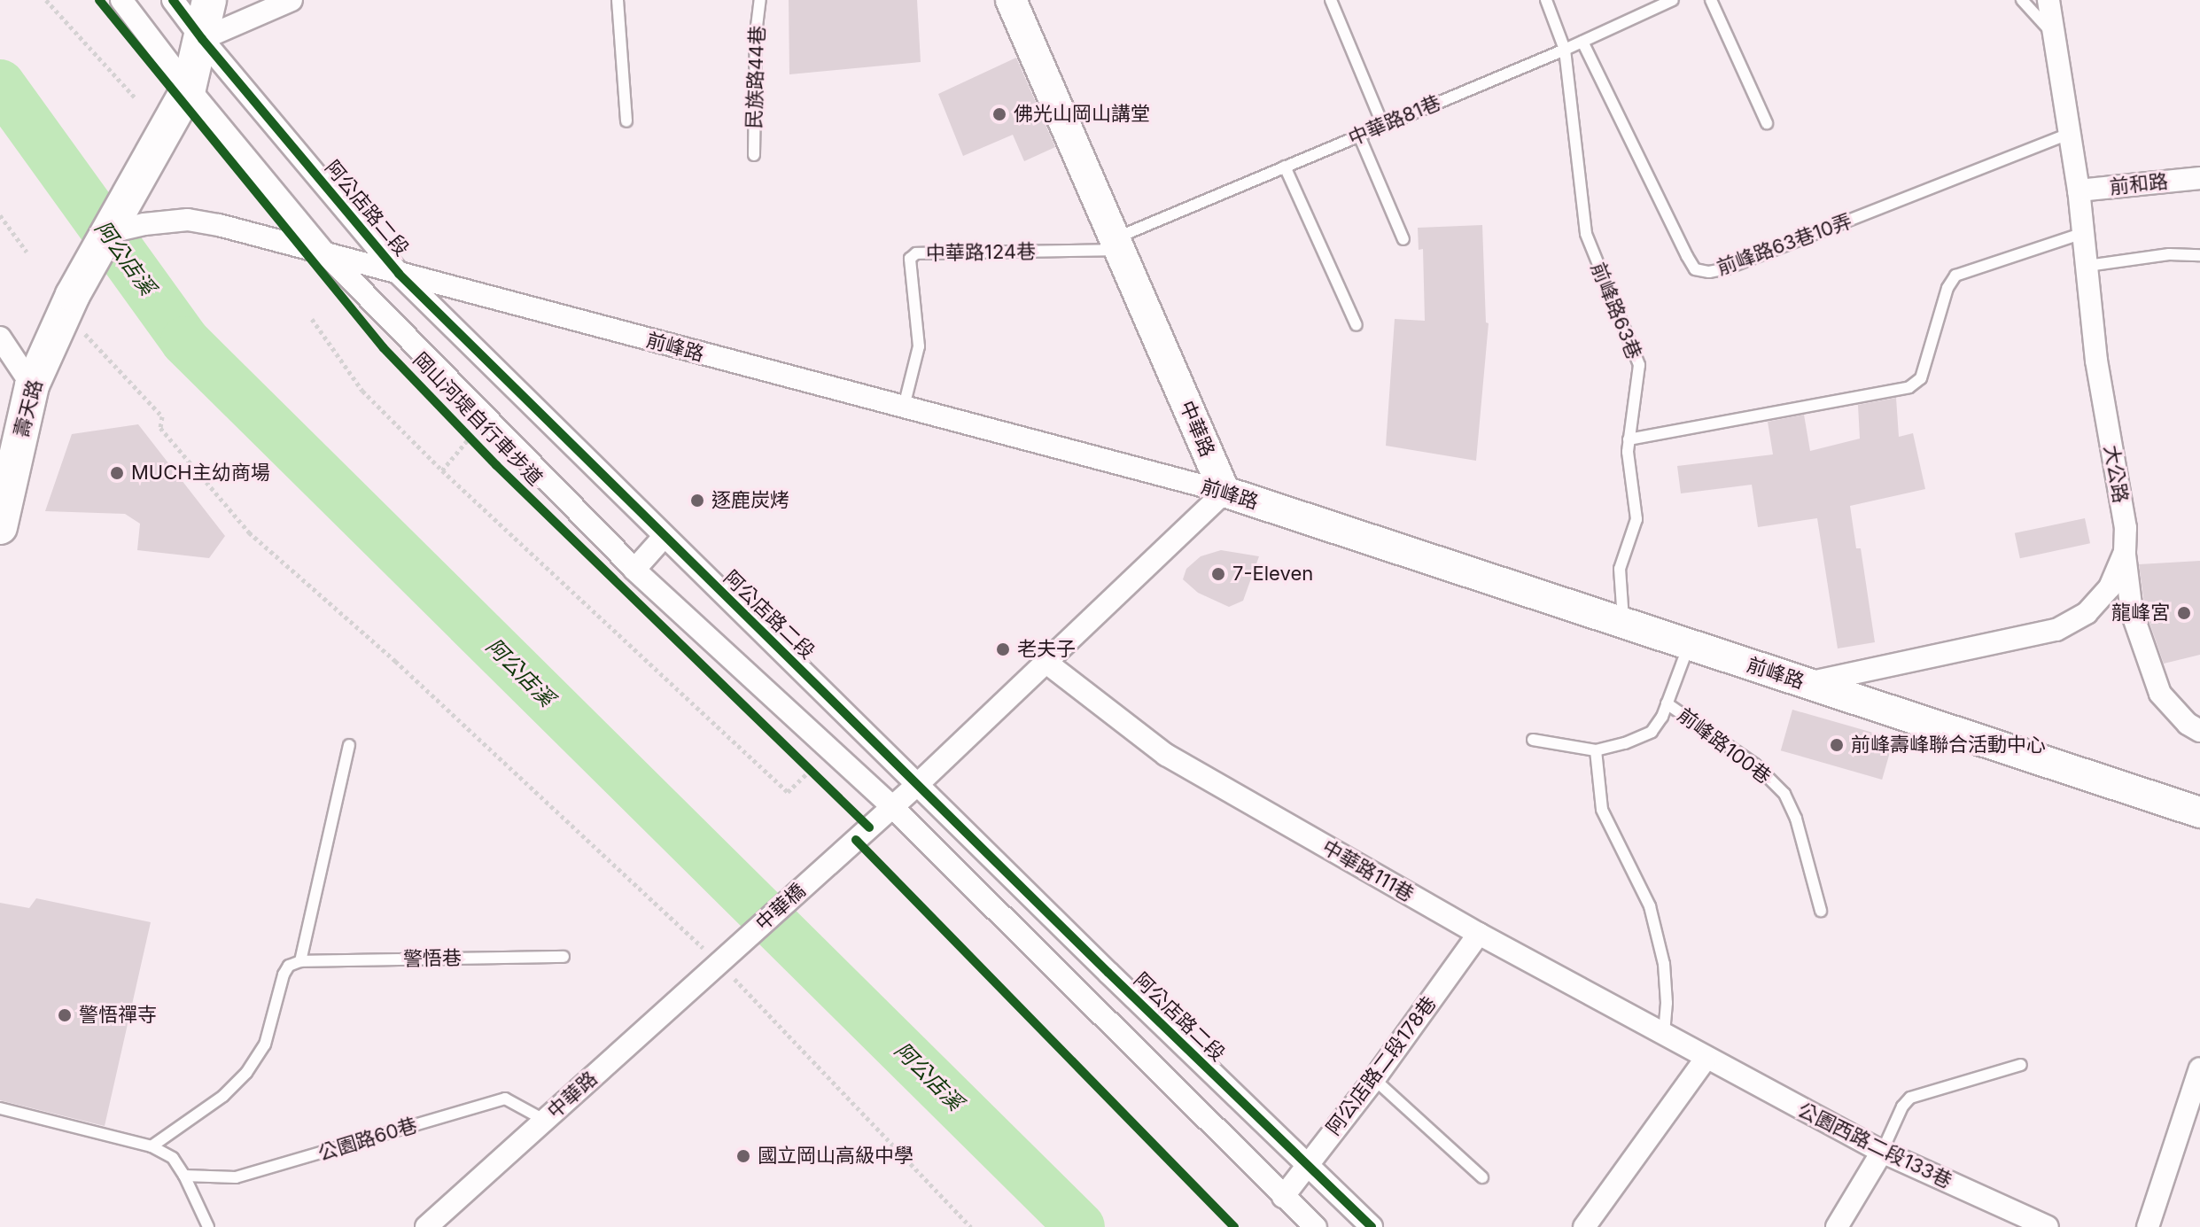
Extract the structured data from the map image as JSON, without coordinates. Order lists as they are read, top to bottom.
{
  "streets": {
    "main road": ["前峰路", "壽天路", "中華路"],
    "street": [
      "前和路",
      "阿公店路二段",
      "大公路",
      "中華路111巷",
      "中華橋",
      "阿公店路二段178巷",
      "公園西路二段133巷"
    ],
    "lane": [
      "民族路44巷",
      "中華路81巷",
      "前峰路63巷10弄",
      "中華路124巷",
      "前峰路63巷",
      "前峰路100巷",
      "警悟巷",
      "公園路60巷"
    ],
    "cycle path": ["岡山河堤自行車步道"]
  },
  "crossings": [
    ["中華路81巷", "前峰路63巷10弄"],
    ["中華路81巷", "中華路124巷"],
    ["中華路81巷", "前峰路63巷"],
    ["中華路81巷", "中華路"],
    ["前和路", "大公路"],
    ["阿公店路二段", "前峰路"],
    ["阿公店路二段", "壽天路"],
    ["阿公店路二段", "阿公店路二段178巷"],
    ["前峰路63巷10弄", "大公路"],
    ["中華路124巷", "前峰路"],
    ["中華路124巷", "中華路"],
    ["前峰路63巷", "前峰路"],
    ["前峰路", "壽天路"],
    ["前峰路", "中華路"],
    ["前峰路", "大公路"],
    ["中華路", "中華橋"],
    ["中華路", "公園路60巷"],
    ["中華路111巷", "阿公店路二段178巷"],
    ["中華路111巷", "公園西路二段133巷"]
  ],
  "water": ["阿公店溪"],
  "places": [
    "佛光山岡山講堂",
    "MUCH主幼商場",
    "逐鹿炭烤",
    "7-Eleven",
    "龍峰宮",
    "老夫子",
    "前峰壽峰聯合活動中心",
    "警悟禪寺",
    "國立岡山高級中學"
  ]
}
